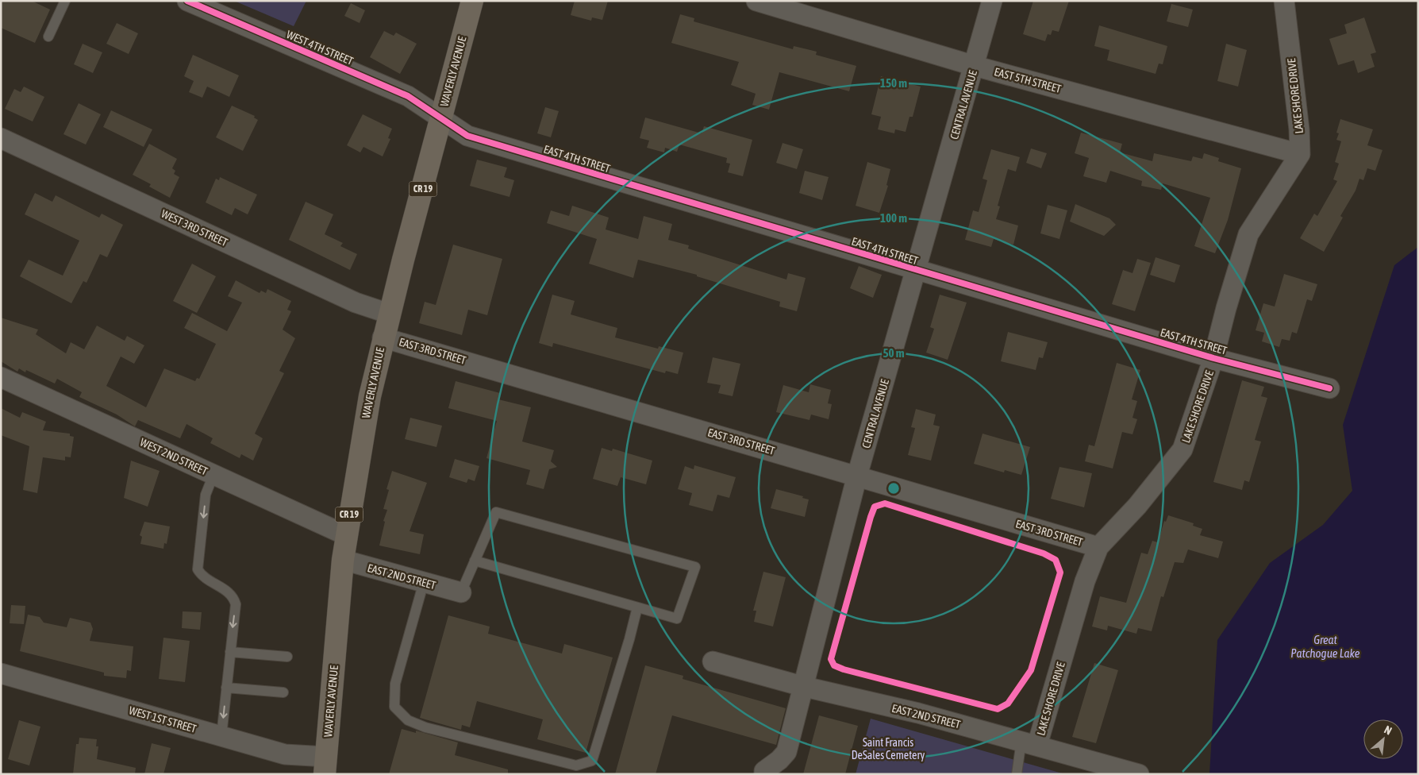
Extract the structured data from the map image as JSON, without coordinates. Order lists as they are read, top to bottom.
{
  "streets": {
    "main road": ["WAVERLY AVENUE", "CR 19"],
    "street": [
      "WEST 4TH STREET",
      "EAST 5TH STREET",
      "LAKE SHORE DRIVE",
      "CENTRAL AVENUE",
      "EAST 4TH STREET",
      "WEST 3RD STREET",
      "EAST 3RD STREET",
      "WEST 2ND STREET",
      "EAST 2ND STREET",
      "WEST 1ST STREET"
    ]
  },
  "crossings": [
    ["WEST 4TH STREET", "WAVERLY AVENUE"],
    ["WEST 4TH STREET", "EAST 4TH STREET"],
    ["WAVERLY AVENUE", "EAST 4TH STREET"],
    ["WAVERLY AVENUE", "WEST 3RD STREET"],
    ["WAVERLY AVENUE", "EAST 3RD STREET"],
    ["WAVERLY AVENUE", "WEST 2ND STREET"],
    ["WAVERLY AVENUE", "EAST 2ND STREET"],
    ["WAVERLY AVENUE", "WEST 1ST STREET"],
    ["EAST 5TH STREET", "LAKE SHORE DRIVE"],
    ["EAST 5TH STREET", "CENTRAL AVENUE"],
    ["LAKE SHORE DRIVE", "EAST 4TH STREET"],
    ["LAKE SHORE DRIVE", "EAST 3RD STREET"],
    ["LAKE SHORE DRIVE", "EAST 2ND STREET"],
    ["CENTRAL AVENUE", "EAST 4TH STREET"],
    ["CENTRAL AVENUE", "EAST 3RD STREET"],
    ["CENTRAL AVENUE", "EAST 2ND STREET"]
  ],
  "water": ["Great Patchogue Lake"],
  "parks": ["Saint Francis DeSales Cemetery"],
  "north": "top right",
  "rings": ["150 m", "100 m", "50 m"]
}
